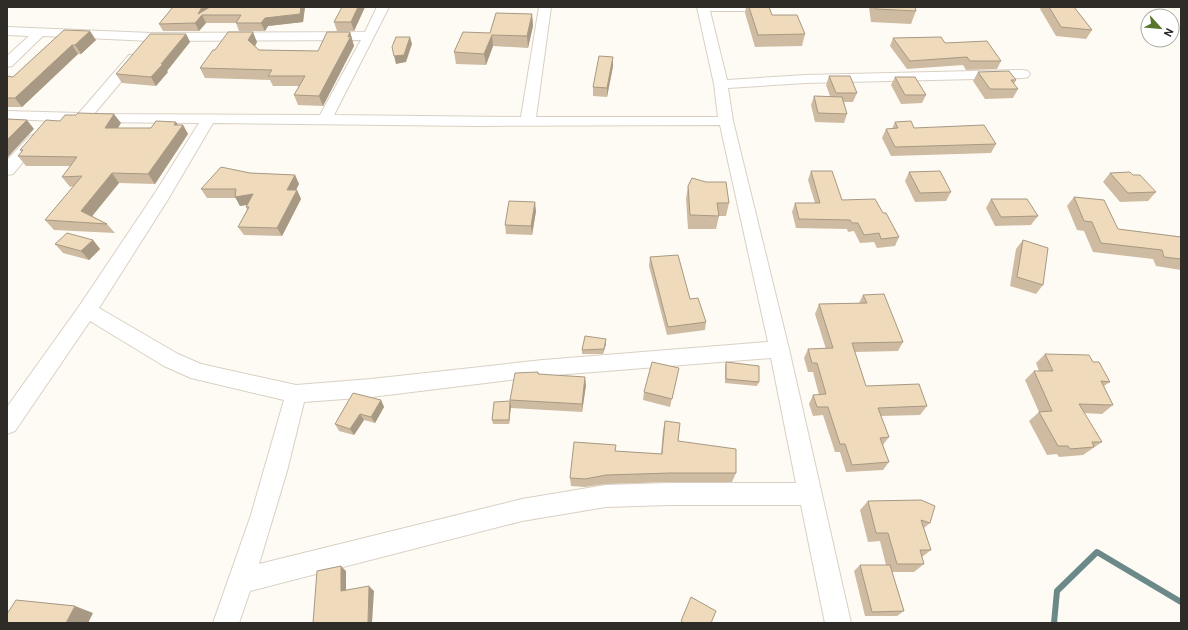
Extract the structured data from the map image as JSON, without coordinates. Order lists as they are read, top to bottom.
{
  "north": "bottom right"
}
